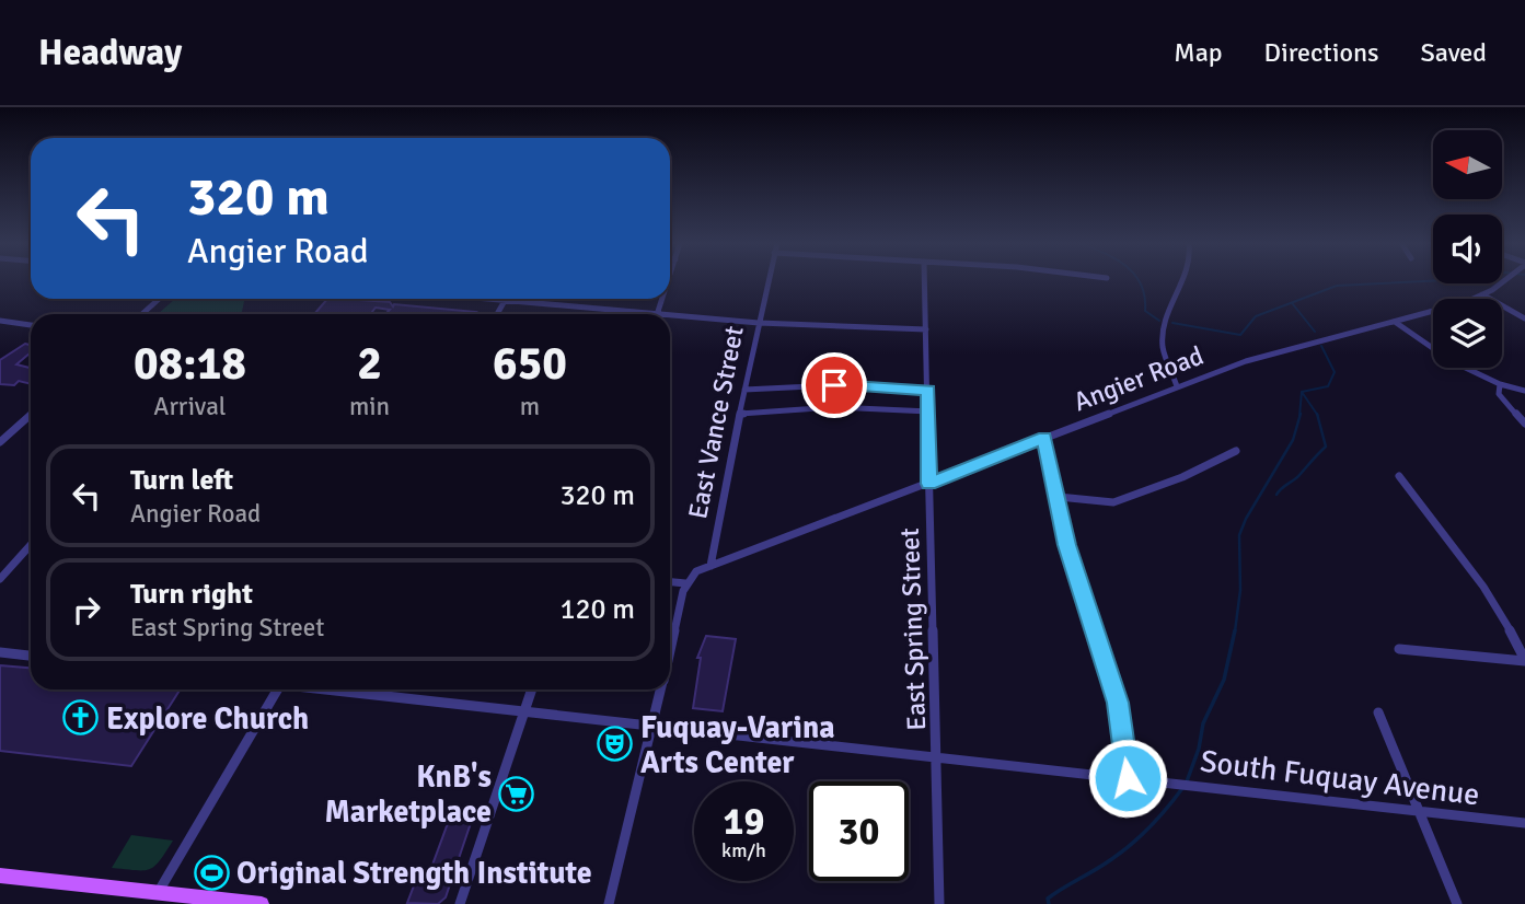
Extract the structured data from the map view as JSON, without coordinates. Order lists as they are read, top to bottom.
{
  "streets": {
    "street": [
      "Angier Road",
      "East Vance Street",
      "East Spring Street",
      "South Fuquay Avenue"
    ]
  },
  "crossings": [
    ["Angier Road", "East Vance Street"],
    ["Angier Road", "East Spring Street"],
    ["East Spring Street", "South Fuquay Avenue"]
  ],
  "places": {
    "church": ["Explore Church"],
    "theatre": ["Fuquay-Varina Arts Center"],
    "supermarket": ["KnB's Marketplace"],
    "sports": ["Original Strength Institute"]
  },
  "north": "left",
  "page": {
    "header": "Headway",
    "nav": ["Map", "Directions", "Saved"],
    "turn": ["320 m", "Angier Road"],
    "eta": [
      "08:18",
      "Arrival",
      "2",
      "min",
      "650",
      "m"
    ],
    "list": [
      {
        "name": "Turn left",
        "note": "Angier Road",
        "value": "320 m"
      },
      {
        "name": "Turn right",
        "note": "East Spring Street",
        "value": "120 m"
      }
    ],
    "speed": "19 km/h",
    "limit": "30"
  }
}
